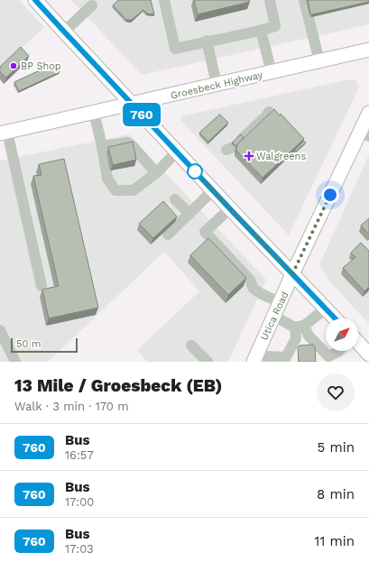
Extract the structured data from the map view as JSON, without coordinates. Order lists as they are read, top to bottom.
{
  "streets": {
    "main road": ["Groesbeck Highway", "Utica Road"]
  },
  "places": {
    "other": ["BP Shop"],
    "health": ["Walgreens"]
  },
  "lines": ["bus line 760"],
  "scale_bar": "50 m",
  "north": "top right",
  "page": {
    "on_map": "760",
    "scale": "50 m",
    "heading": ["13 Mile / Groesbeck (EB)", "Walk · 3 min · 170 m"],
    "list": [
      {
        "mark": "760",
        "name": "Bus",
        "note": "16:57",
        "value": "5 min"
      },
      {
        "mark": "760",
        "name": "Bus",
        "note": "17:00",
        "value": "8 min"
      },
      {
        "mark": "760",
        "name": "Bus",
        "note": "17:03",
        "value": "11 min"
      }
    ]
  }
}
